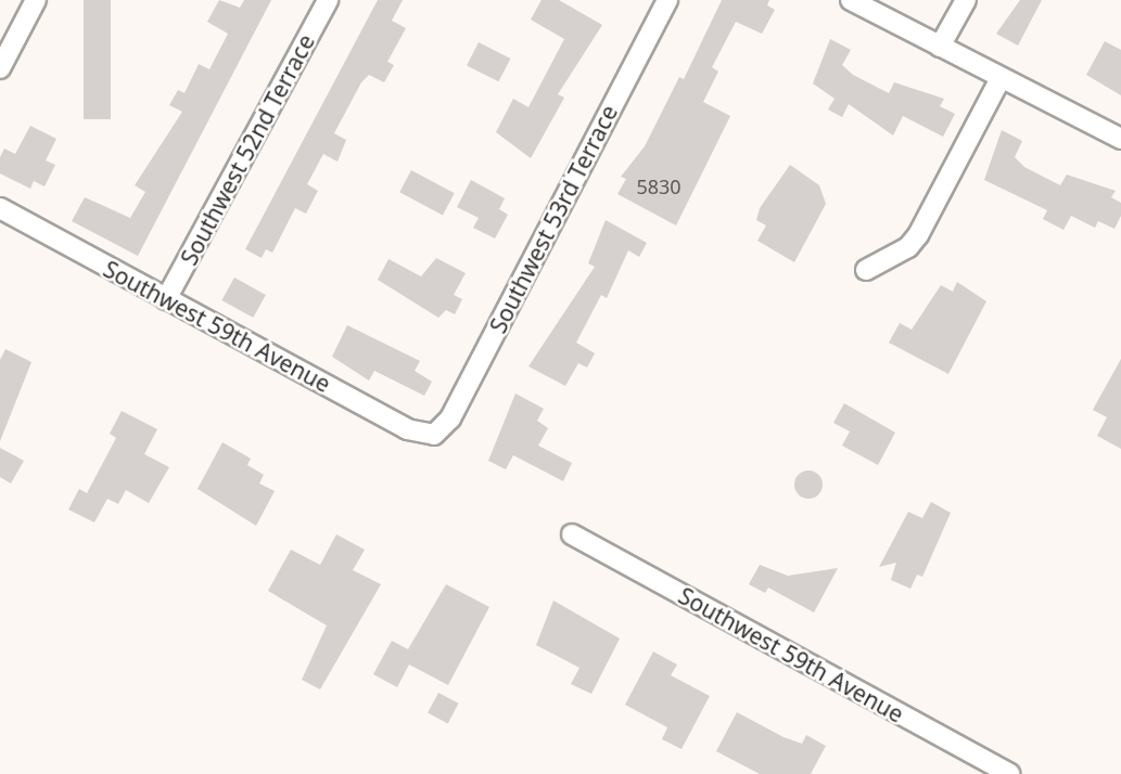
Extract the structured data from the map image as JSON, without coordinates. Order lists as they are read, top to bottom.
{
  "streets": {
    "street": ["Southwest 52nd Terrace", "Southwest 53rd Terrace", "Southwest 59th Avenue"]
  },
  "crossings": [
    ["Southwest 52nd Terrace", "Southwest 59th Avenue"],
    ["Southwest 53rd Terrace", "Southwest 59th Avenue"]
  ],
  "house_numbers": ["5830"]
}
